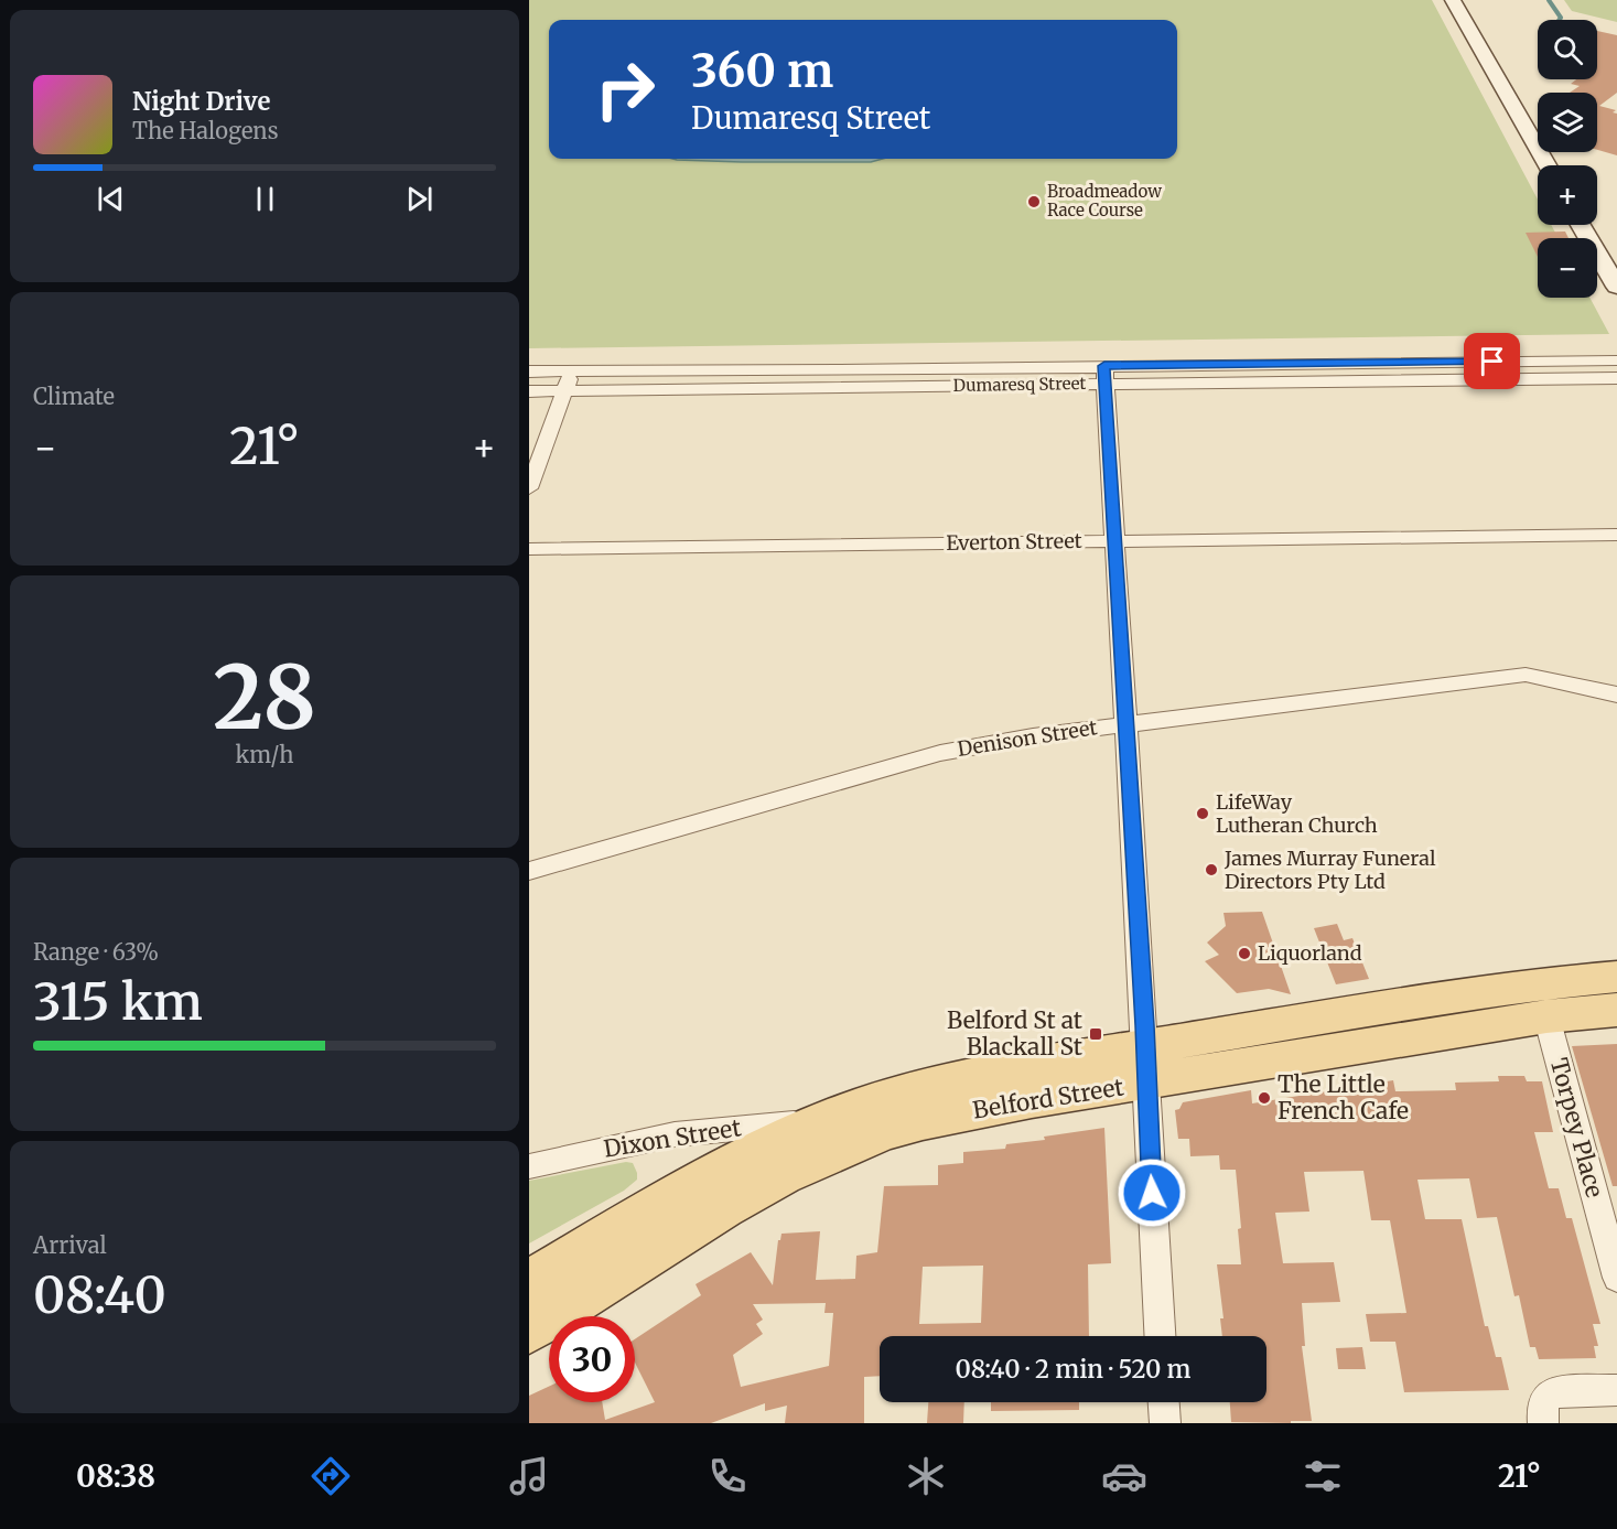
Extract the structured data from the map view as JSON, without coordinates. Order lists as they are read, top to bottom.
{
  "streets": {
    "main road": ["Belford Street"],
    "street": [
      "Dumaresq Street",
      "Everton Street",
      "Denison Street",
      "Torpey Place",
      "Dixon Street"
    ]
  },
  "crossings": [
    ["Belford Street", "Torpey Place"],
    ["Belford Street", "Dixon Street"]
  ],
  "places": {
    "other": [
      "Broadmeadow Race Course",
      "LifeWay Lutheran Church",
      "James Murray Funeral Directors Pty Ltd",
      "Liquorland",
      "The Little French Cafe"
    ],
    "transit": ["Belford St at Blackall St"]
  },
  "page": {
    "map_buttons": ["+", "−"],
    "turn": ["360 m", "Dumaresq Street"],
    "song": ["Night Drive", "The Halogens"],
    "tile": [
      "Climate",
      ["28", "km/h"],
      ["Range · 63%", "315 km"],
      ["Arrival", "08:40"]
    ],
    "heat": ["−", "21°", "+"],
    "limit": "30",
    "trip": "08:40 · 2 min · 520 m",
    "tabs": ["08:38", "21°"]
  }
}
